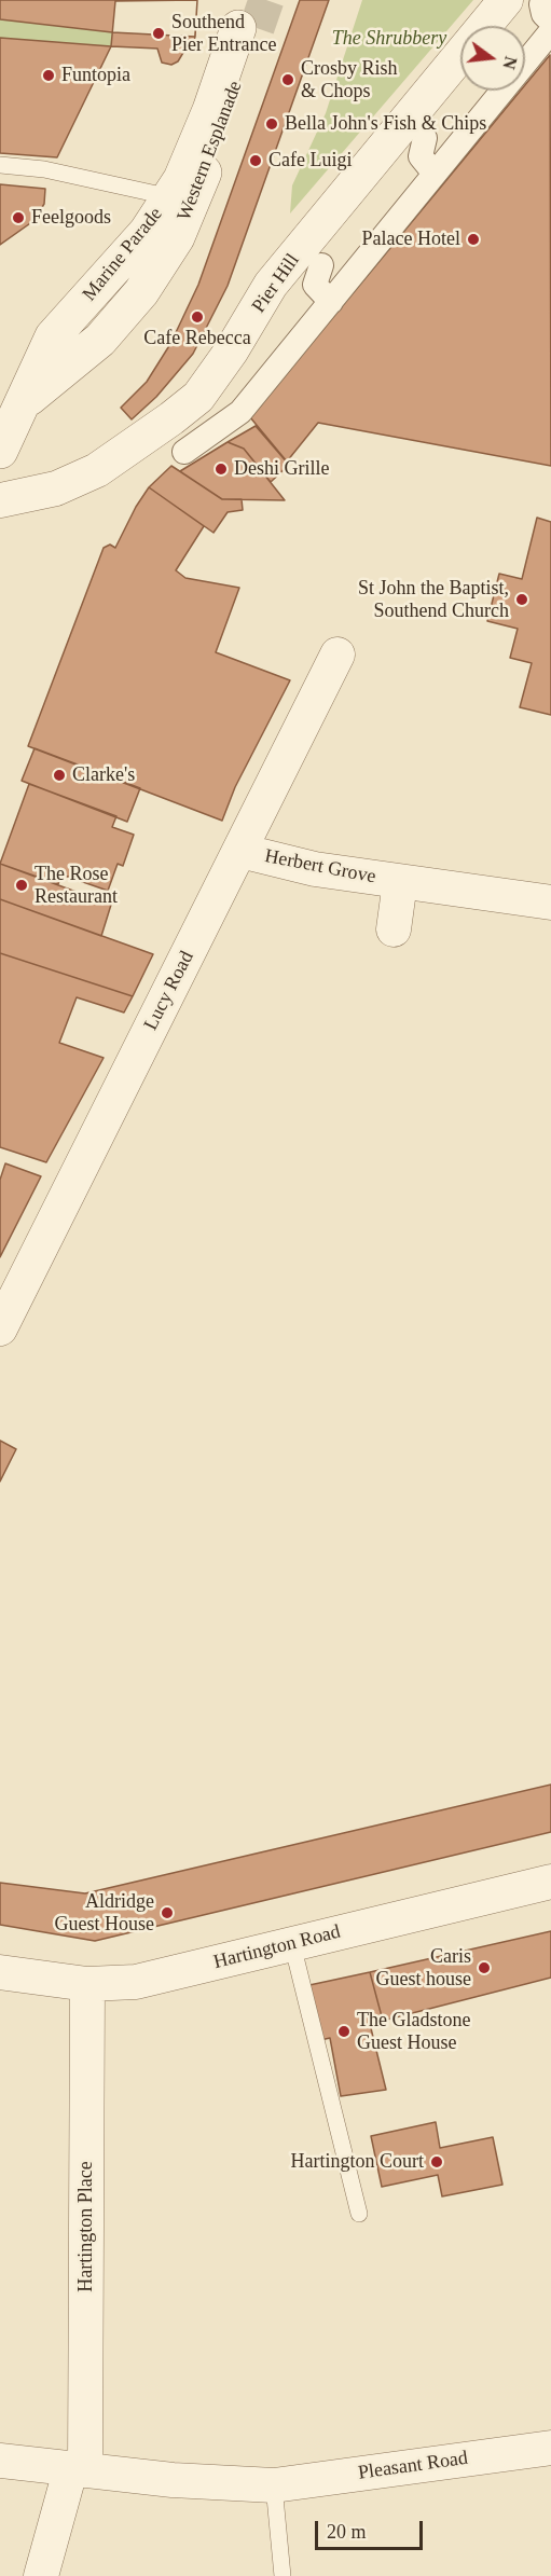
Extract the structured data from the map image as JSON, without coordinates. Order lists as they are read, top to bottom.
{
  "streets": {
    "street": [
      "Western Esplanade",
      "Marine Parade",
      "Pier Hill",
      "Herbert Grove",
      "Lucy Road",
      "Hartington Road",
      "Hartington Place",
      "Pleasant Road"
    ]
  },
  "crossings": [
    ["Western Esplanade", "Marine Parade"],
    ["Herbert Grove", "Lucy Road"],
    ["Hartington Road", "Hartington Place"],
    ["Hartington Place", "Pleasant Road"]
  ],
  "parks": ["The Shrubbery"],
  "places": [
    "Southend Pier Entrance",
    "Funtopia",
    "Crosby Rish & Chops",
    "Bella John's Fish & Chips",
    "Cafe Luigi",
    "Feelgoods",
    "Palace Hotel",
    "Cafe Rebecca",
    "Deshi Grille",
    "St John the Baptist, Southend Church",
    "Clarke's",
    "The Rose Restaurant",
    "Aldridge Guest House",
    "Caris Guest house",
    "The Gladstone Guest House",
    "Hartington Court"
  ],
  "scale_bar": "20 m",
  "north": "right"
}
